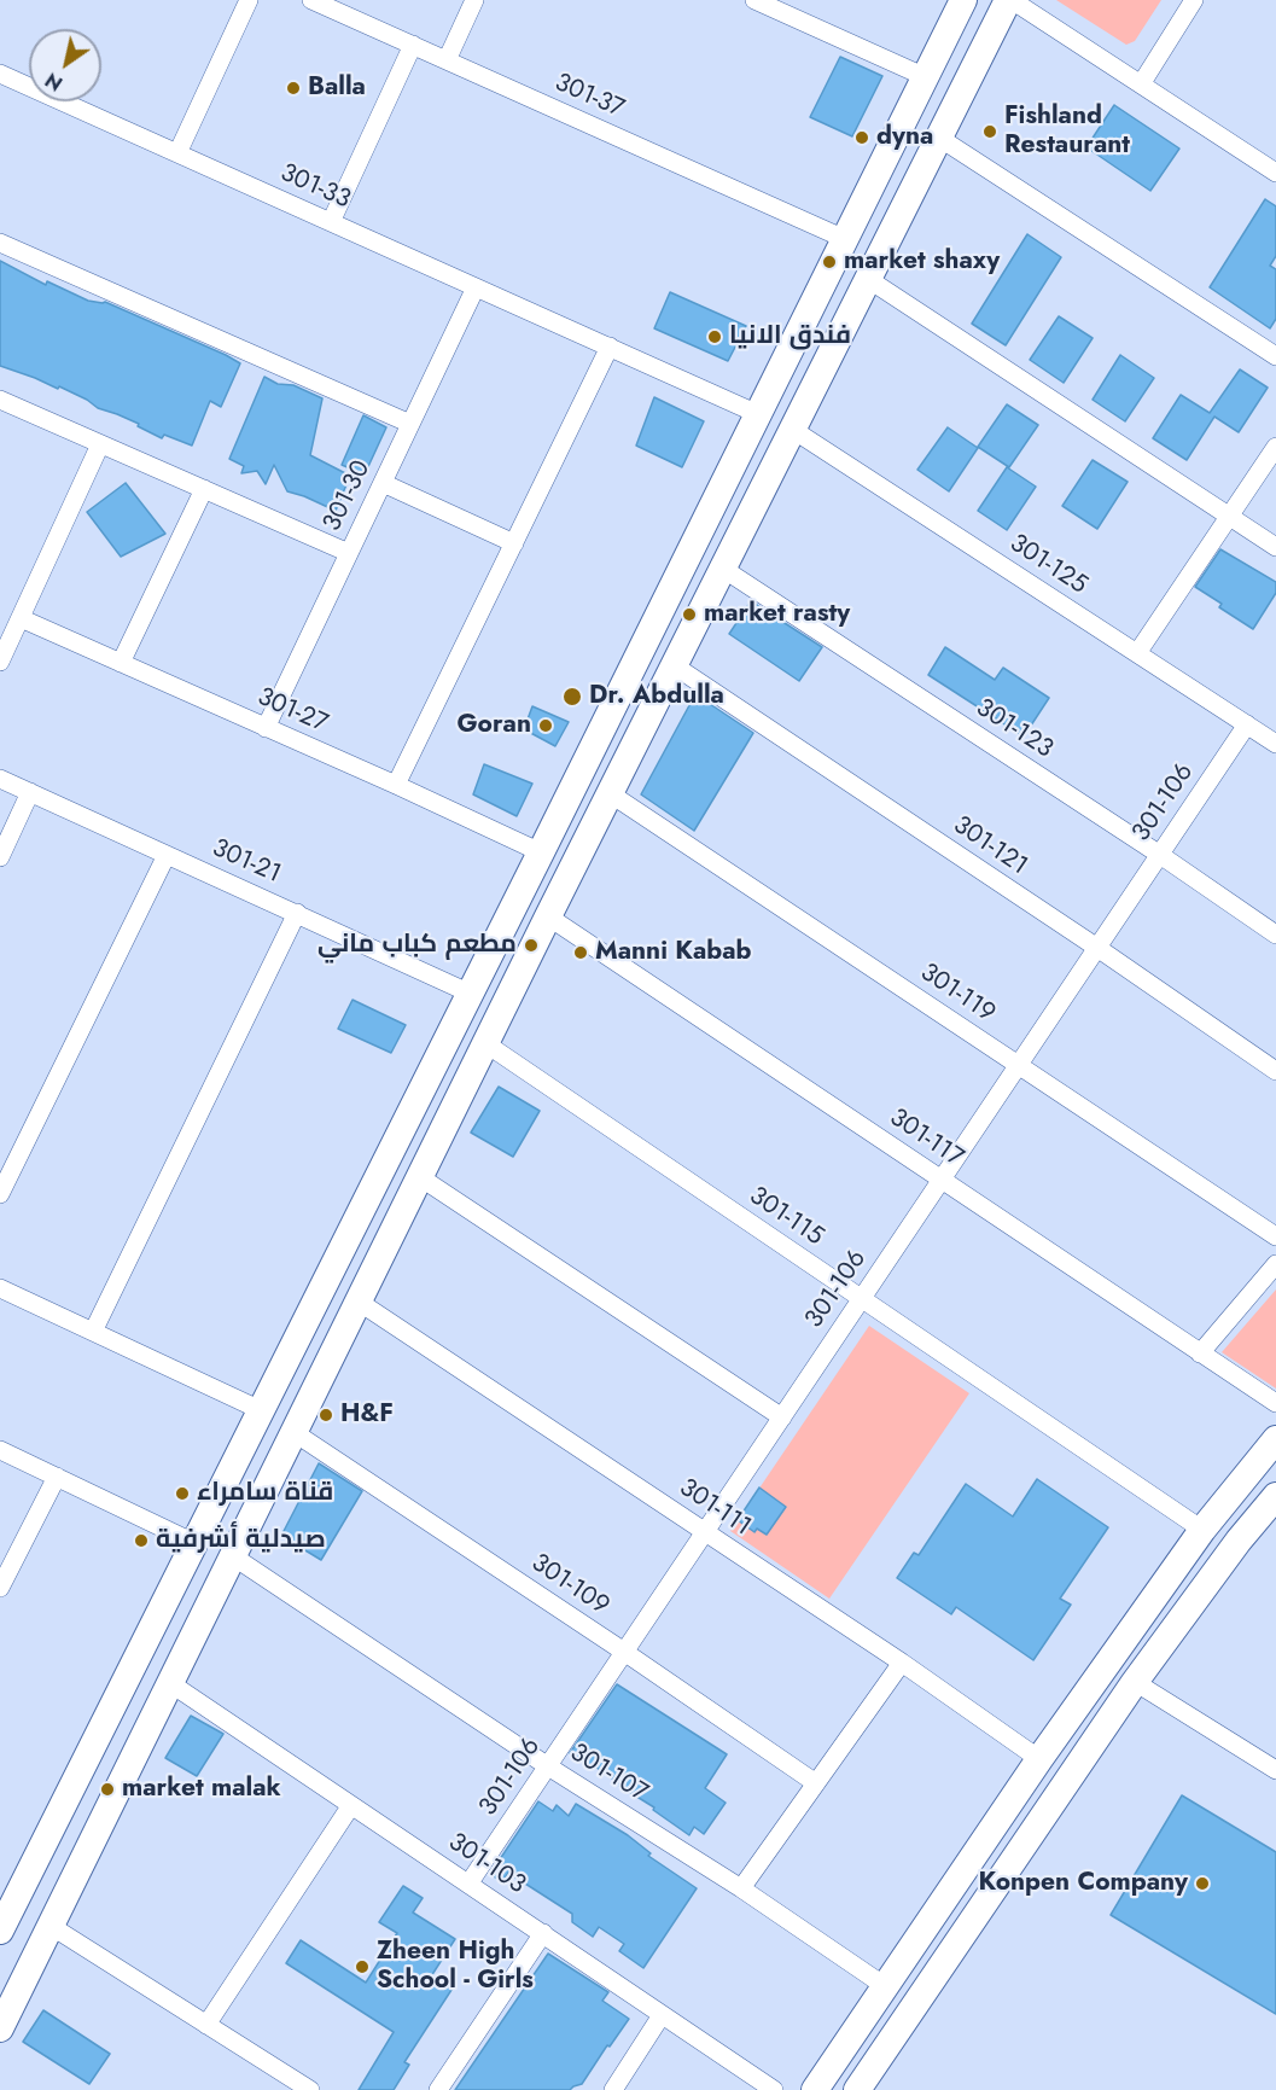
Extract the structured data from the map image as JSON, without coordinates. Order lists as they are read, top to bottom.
{
  "streets": {
    "street": [
      "301-37",
      "301-33",
      "301-30",
      "301-125",
      "301-27",
      "301-123",
      "301-106",
      "301-121",
      "301-21",
      "301-119",
      "301-117",
      "301-115",
      "301-111",
      "301-109",
      "301-107",
      "301-103"
    ]
  },
  "crossings": [
    ["301-33", "301-30"],
    ["301-30", "301-27"],
    ["301-125", "301-106"],
    ["301-123", "301-106"],
    ["301-106", "301-121"],
    ["301-106", "301-119"],
    ["301-106", "301-117"],
    ["301-106", "301-115"],
    ["301-106", "301-111"],
    ["301-106", "301-109"],
    ["301-106", "301-107"],
    ["301-106", "301-103"]
  ],
  "places": [
    "Balla",
    "Fishland Restaurant",
    "dyna",
    "market shaxy",
    "فندق الانيا",
    "market rasty",
    "Dr. Abdulla",
    "Goran",
    "مطعم كباب ماني",
    "Manni Kabab",
    "H&F",
    "قناة سامراء",
    "صيدلية أشرفية",
    "market malak",
    "Konpen Company",
    "Zheen High School - Girls"
  ],
  "north": "bottom left"
}
